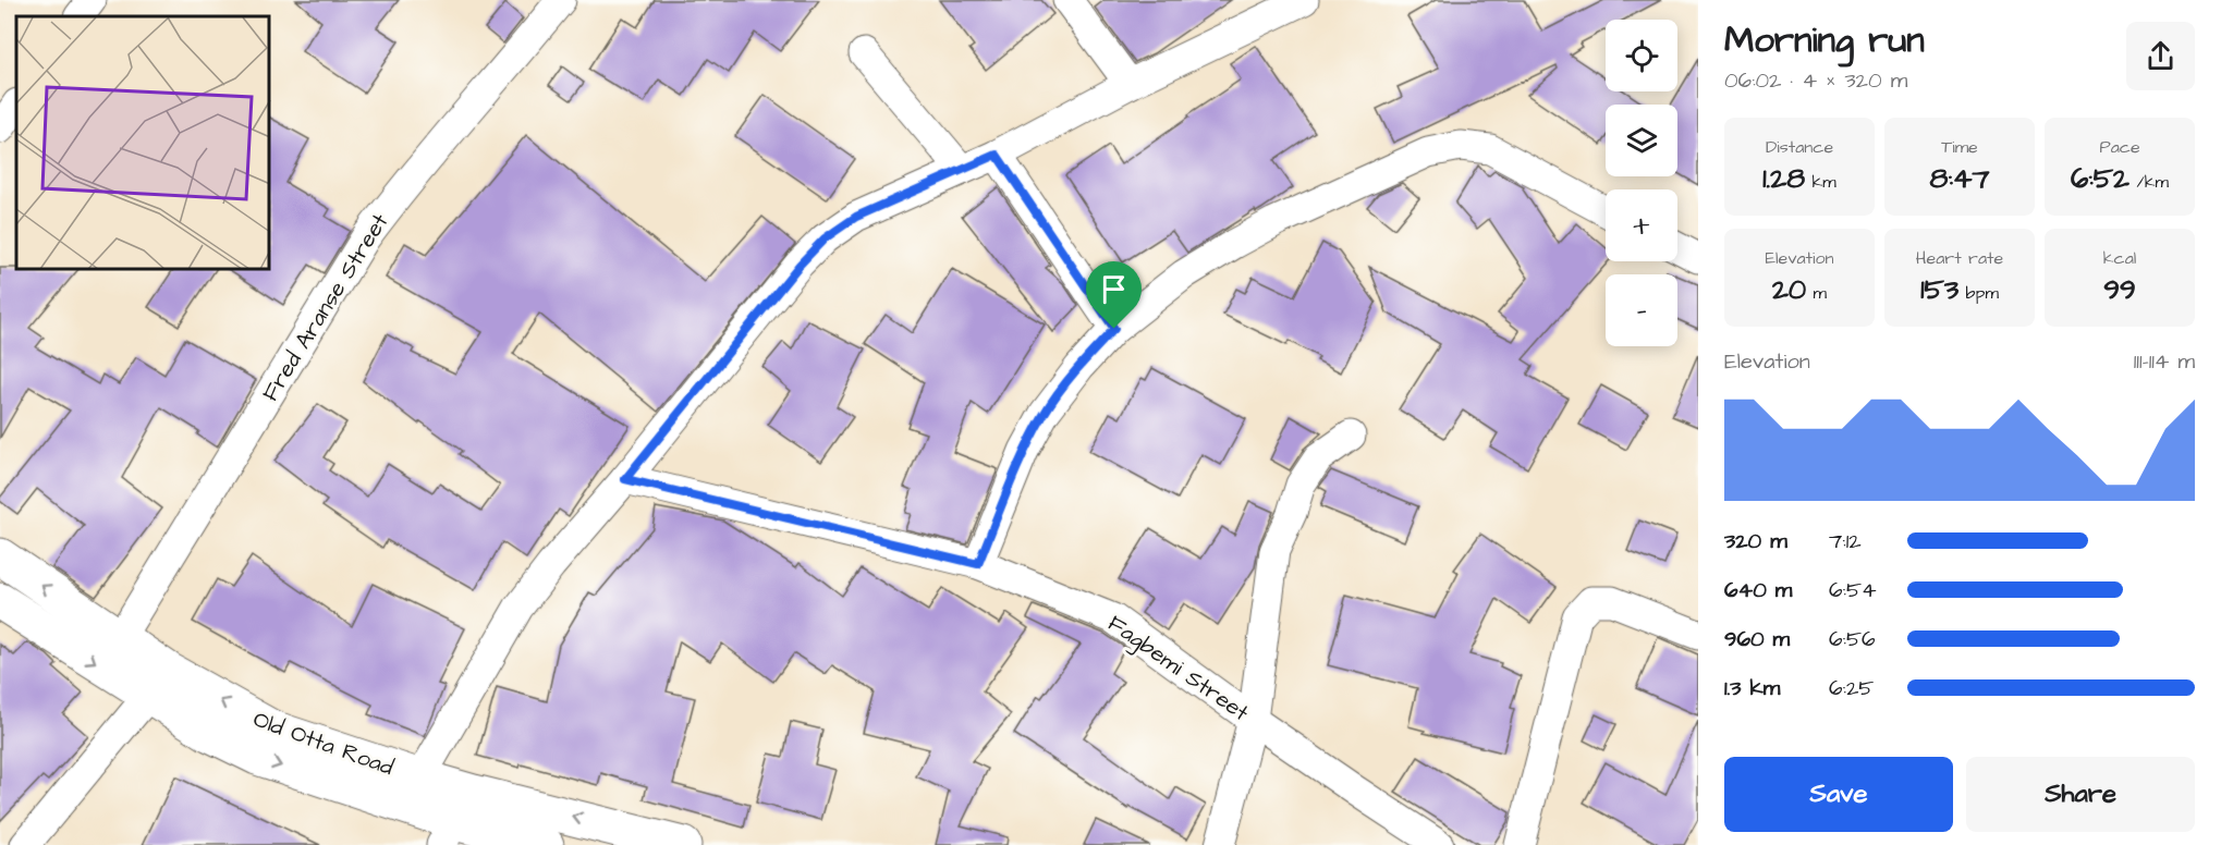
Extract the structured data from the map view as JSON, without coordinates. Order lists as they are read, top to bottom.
{
  "streets": {
    "street": ["Fred Aranse Street", "Fagbemi Street", "Old Otta Road"]
  },
  "crossings": [
    ["Fred Aranse Street", "Old Otta Road"]
  ],
  "page": {
    "heading": ["Morning run", "06:02 · 4 × 320 m"],
    "map_buttons": ["+", "−"],
    "stats": [
      ["Distance", "1.28 km"],
      ["Time", "8:47"],
      ["Pace", "6:52 /km"],
      ["Elevation", "20 m"],
      ["Heart rate", "153 bpm"],
      ["kcal", "99"]
    ],
    "chart": ["Elevation", "111–114 m"],
    "list": [
      {
        "name": "320 m",
        "note": "7:12"
      },
      {
        "name": "640 m",
        "note": "6:54"
      },
      {
        "name": "960 m",
        "note": "6:56"
      },
      {
        "name": "1.3 km",
        "note": "6:25"
      }
    ],
    "buttons": ["Save", "Share"]
  }
}
